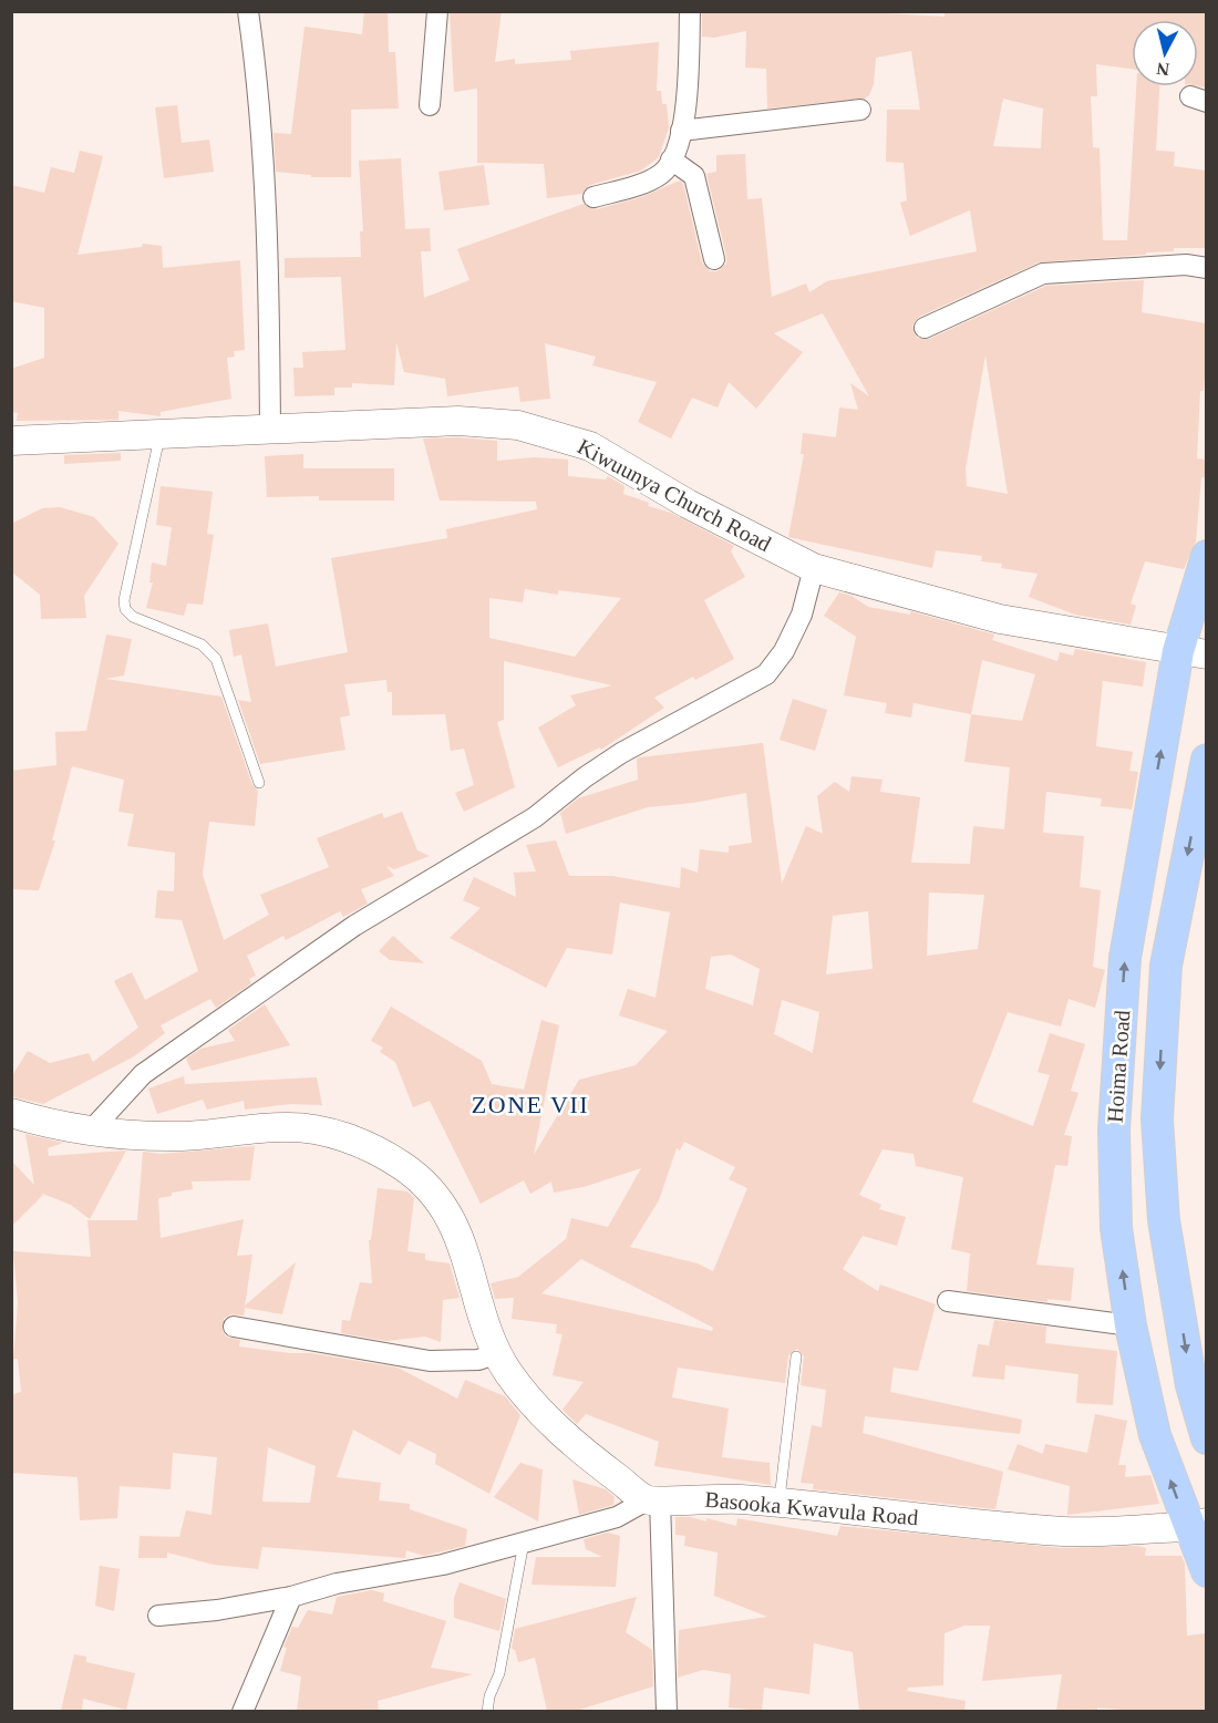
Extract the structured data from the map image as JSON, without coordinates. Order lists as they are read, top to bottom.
{
  "streets": {
    "main road": ["Hoima Road"],
    "street": ["Kiwuunya Church Road", "Basooka Kwavula Road"]
  },
  "crossings": [
    ["Kiwuunya Church Road", "Hoima Road"],
    ["Hoima Road", "Basooka Kwavula Road"]
  ],
  "districts": ["ZONE VII"],
  "north": "bottom"
}
